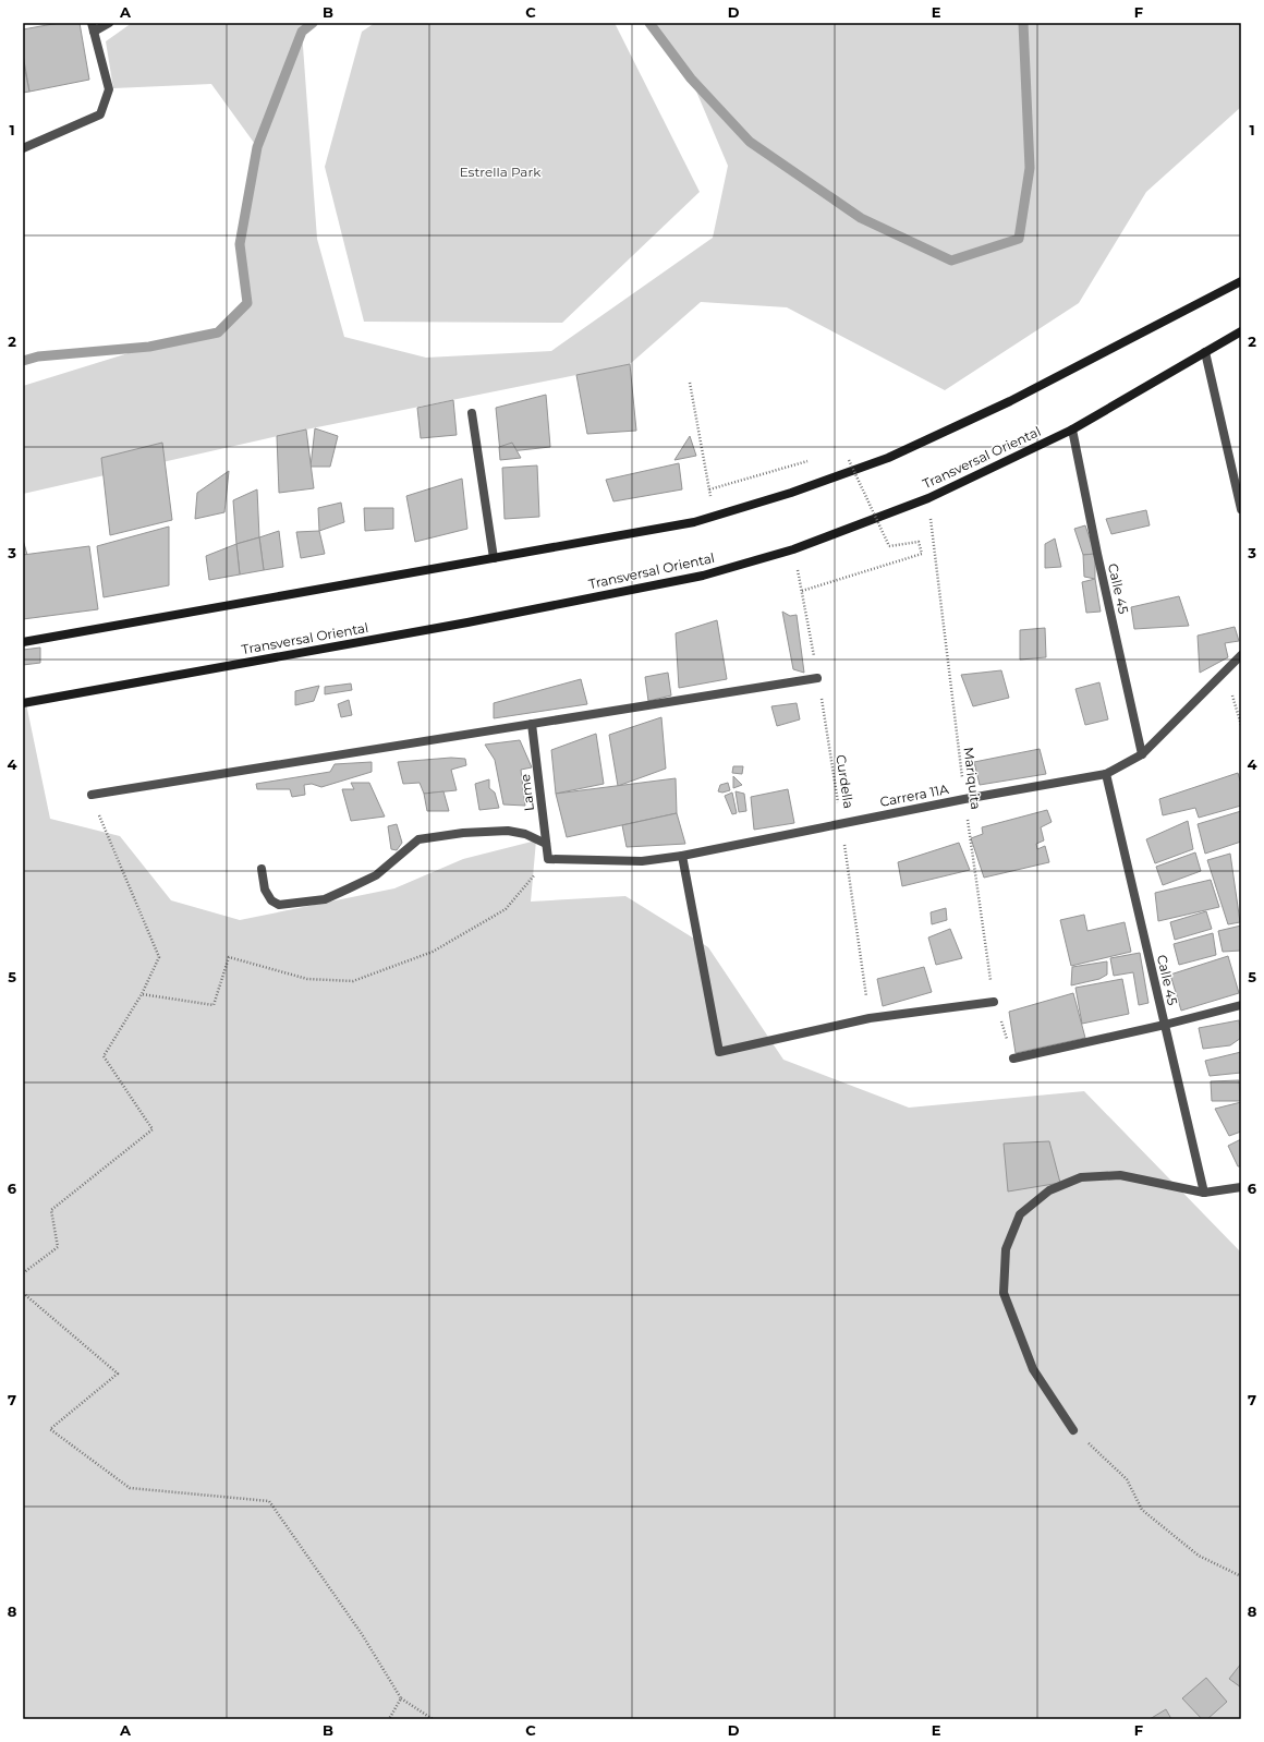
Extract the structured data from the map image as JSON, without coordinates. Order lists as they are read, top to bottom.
{
  "streets": {
    "main road": ["Transversal Oriental"],
    "street": ["Calle 45", "Lame", "Carrera 11A"],
    "path": ["Mariquita", "Curdella"]
  },
  "crossings": [
    ["Transversal Oriental", "Calle 45"],
    ["Transversal Oriental", "Mariquita"],
    ["Transversal Oriental", "Curdella"],
    ["Calle 45", "Carrera 11A"],
    ["Mariquita", "Carrera 11A"],
    ["Curdella", "Carrera 11A"],
    ["Lame", "Carrera 11A"]
  ],
  "parks": ["Estrella Park"],
  "grid": {
    "columns": [
      "A",
      "B",
      "C",
      "D",
      "E",
      "F"
    ],
    "rows": [
      "1",
      "2",
      "3",
      "4",
      "5",
      "6",
      "7",
      "8"
    ]
  }
}
